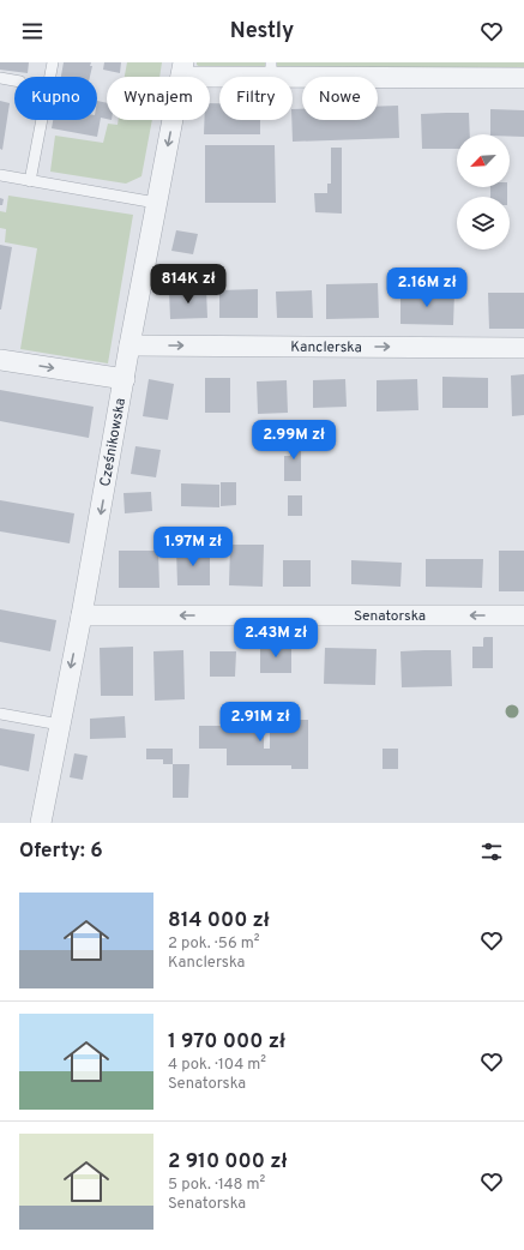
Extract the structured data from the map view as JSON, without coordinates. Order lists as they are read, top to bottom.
{
  "streets": {
    "street": ["Kanclerska", "Cześnikowska", "Senatorska"]
  },
  "crossings": [
    ["Kanclerska", "Cześnikowska"],
    ["Cześnikowska", "Senatorska"]
  ],
  "one_way": ["Kanclerska", "Cześnikowska", "Senatorska"],
  "north": "bottom left",
  "page": {
    "header": "Nestly",
    "chip": [
      "Kupno",
      "Wynajem",
      "Filtry",
      "Nowe"
    ],
    "price": [
      "814K zł",
      "2.16M zł",
      "2.99M zł",
      "1.97M zł",
      "2.43M zł",
      "2.91M zł"
    ],
    "heading": "Oferty: 6",
    "list": [
      {
        "name": "814 000 zł",
        "note": "2 pok. · 56 m² · Kanclerska"
      },
      {
        "name": "1 970 000 zł",
        "note": "4 pok. · 104 m² · Senatorska"
      },
      {
        "name": "2 910 000 zł",
        "note": "5 pok. · 148 m² · Senatorska"
      }
    ]
  }
}
